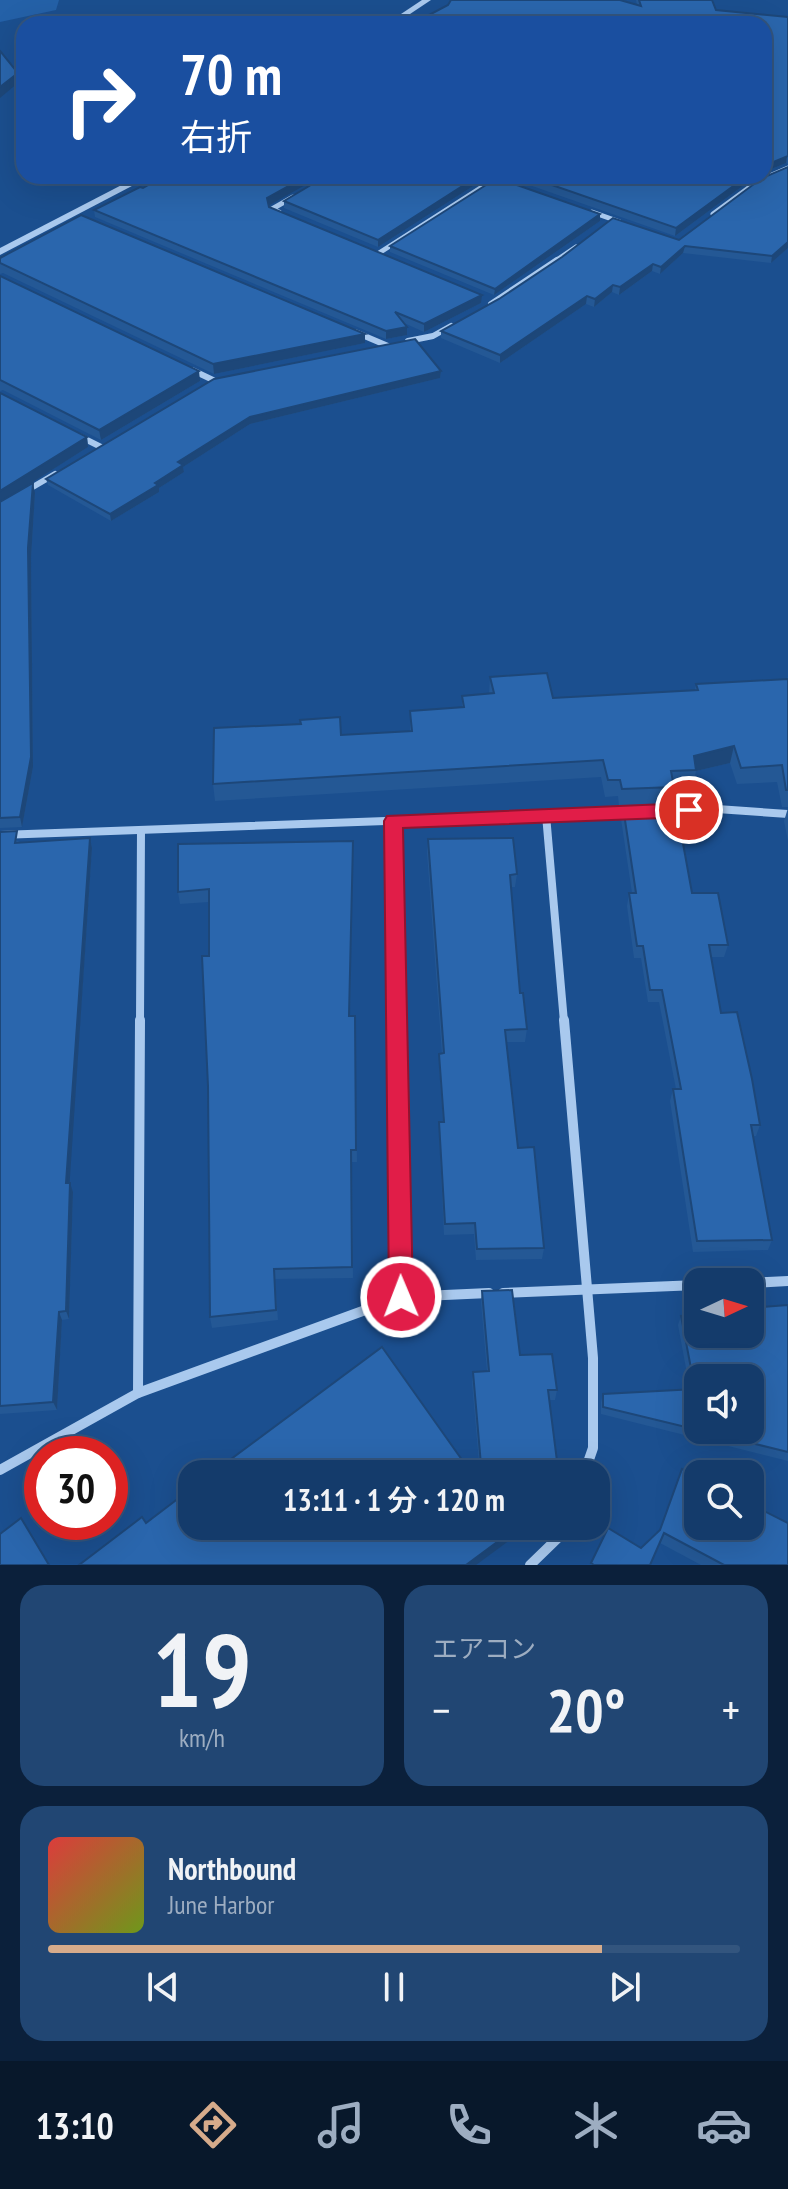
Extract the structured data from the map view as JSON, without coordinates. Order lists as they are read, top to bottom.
{
  "north": "right",
  "page": {
    "turn": ["70 m", "右折"],
    "limit": "30",
    "trip": "13:11 · 1 分 · 120 m",
    "tile": [
      ["19", "km/h"],
      "エアコン"
    ],
    "heat": ["−", "20°", "+"],
    "song": ["Northbound", "June Harbor"],
    "tabs": "13:10"
  }
}
